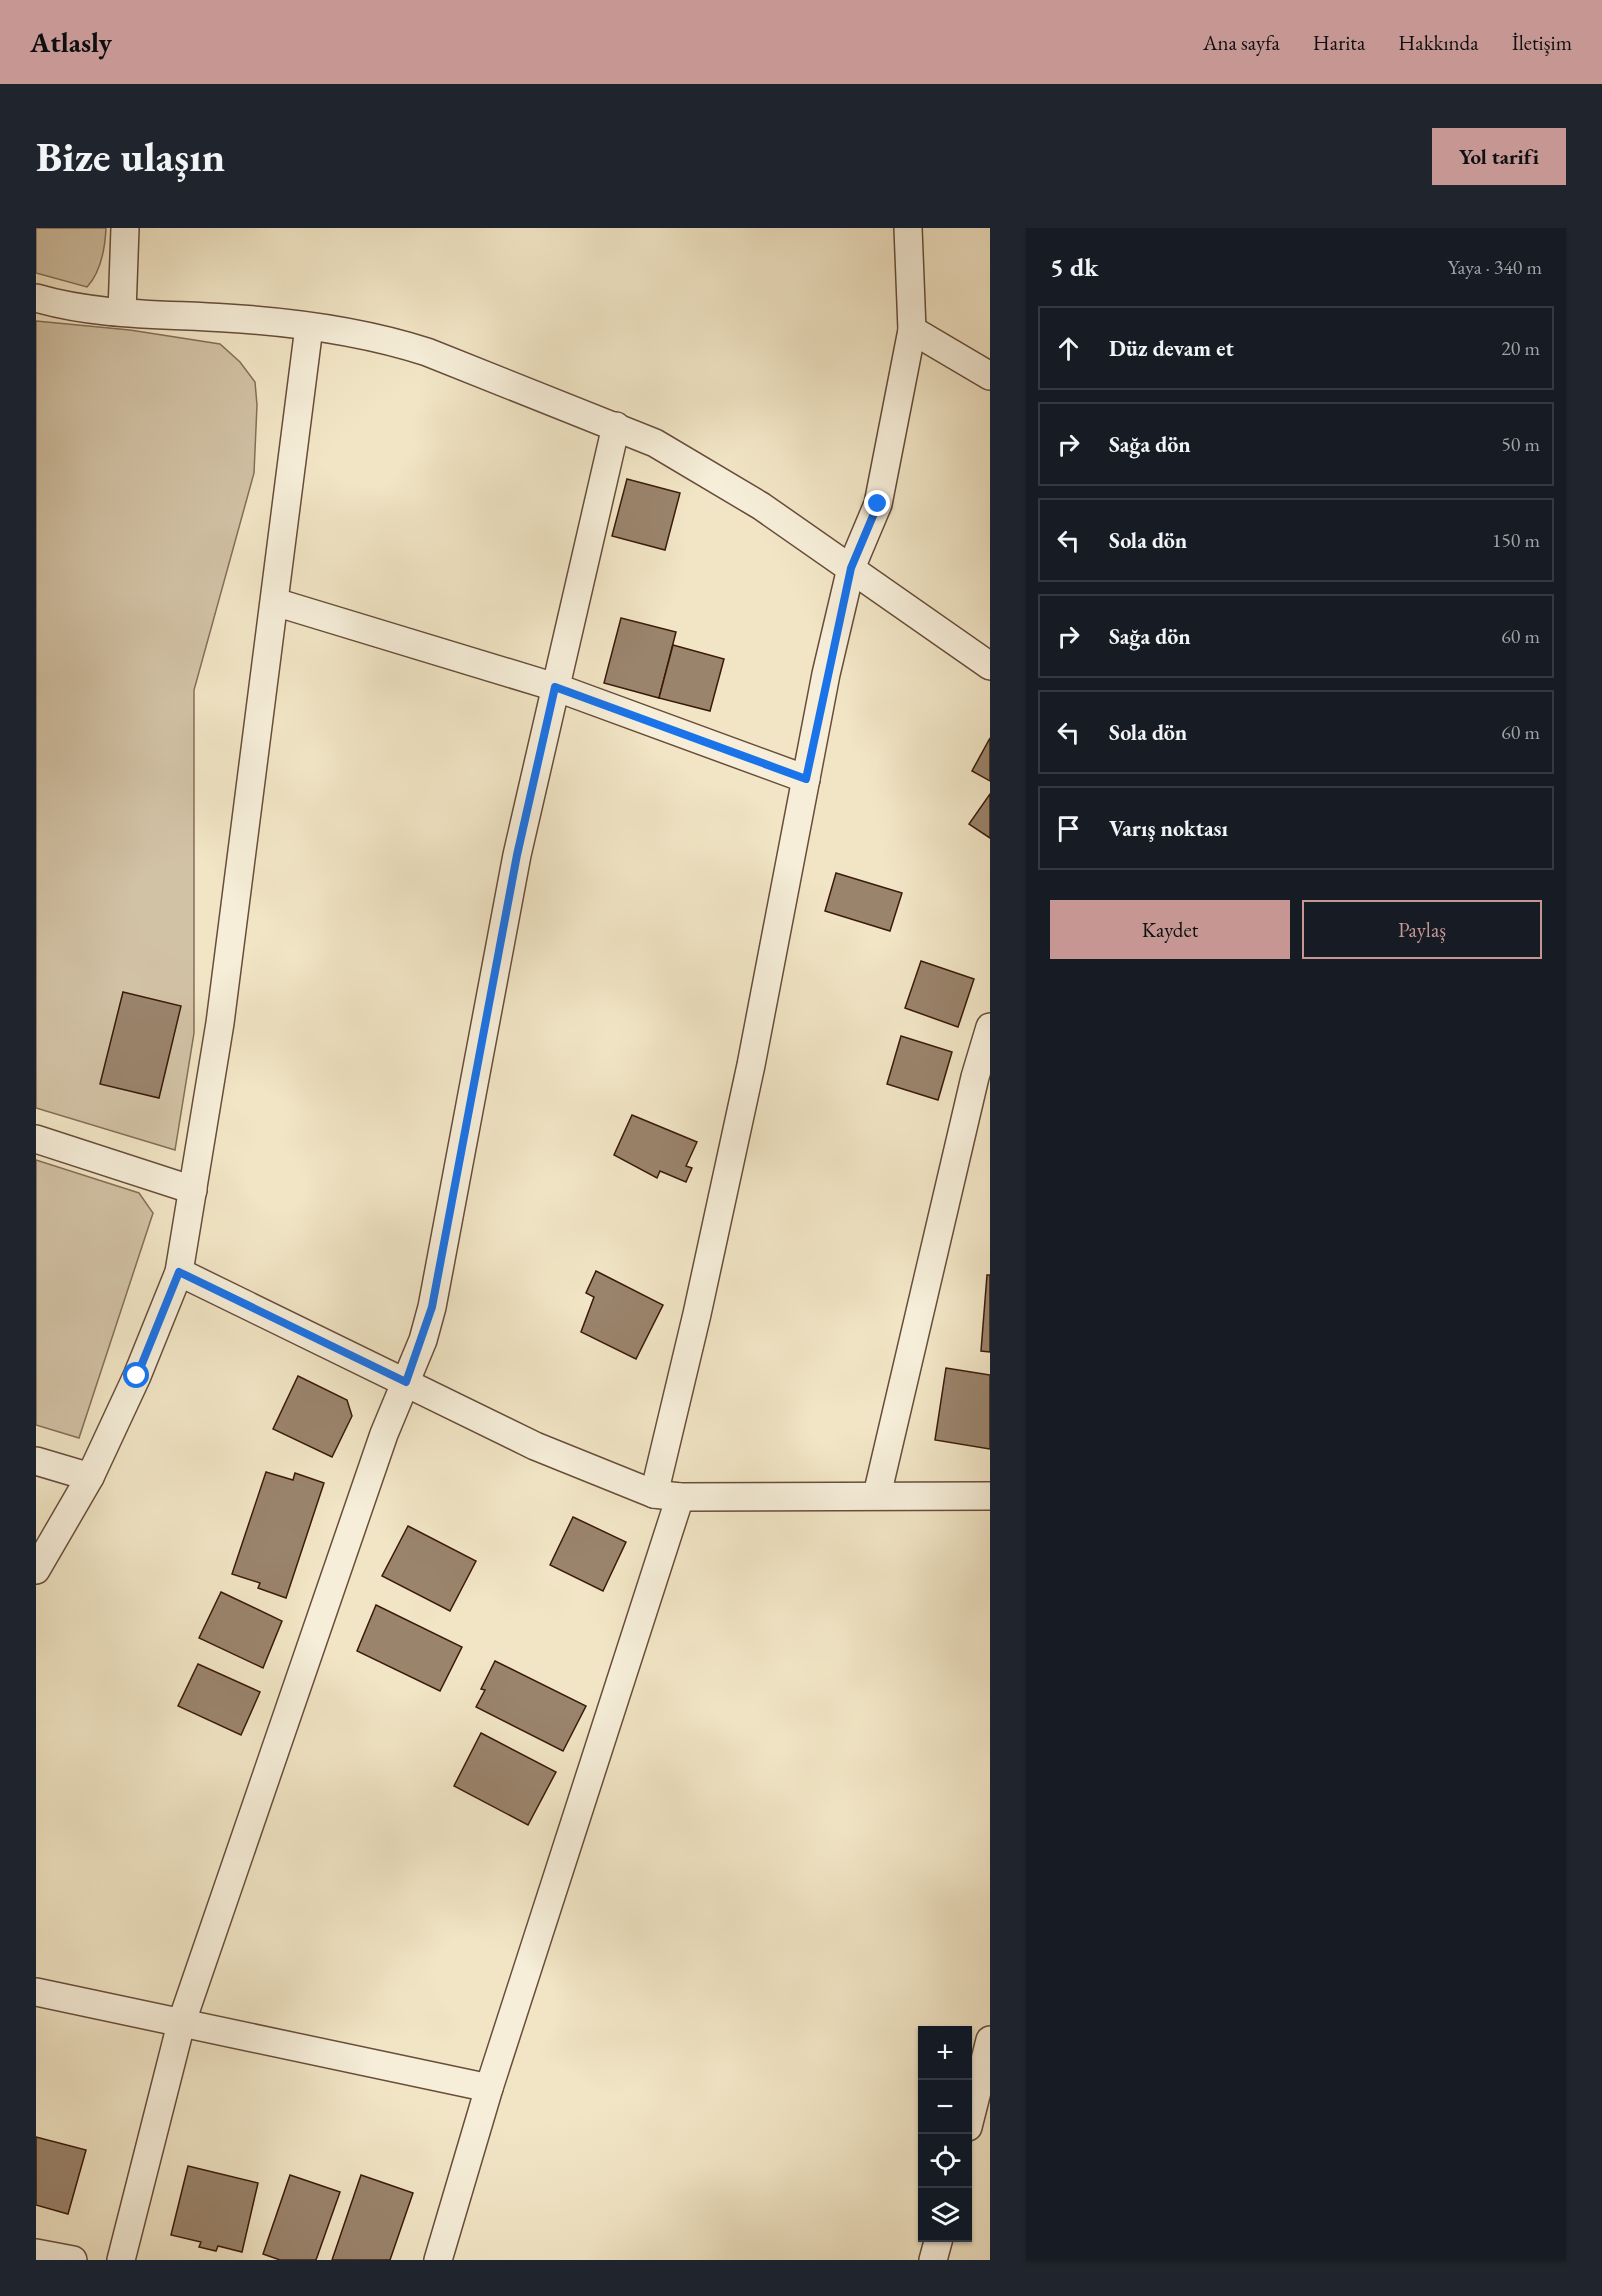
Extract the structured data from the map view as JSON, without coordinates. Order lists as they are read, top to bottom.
{
  "page": {
    "header": "Atlasly",
    "nav": [
      "Ana sayfa",
      "Harita",
      "Hakkında",
      "İletişim"
    ],
    "buttons": [
      "Yol tarifi",
      ["Kaydet", "Paylaş"]
    ],
    "title": "Bize ulaşın",
    "heading": ["5 dk", "Yaya · 340 m"],
    "list": [
      ["Düz devam et", "20 m"],
      ["Sağa dön", "50 m"],
      ["Sola dön", "150 m"],
      ["Sağa dön", "60 m"],
      ["Sola dön", "60 m"],
      "Varış noktası"
    ],
    "map_buttons": ["+", "−"]
  }
}
